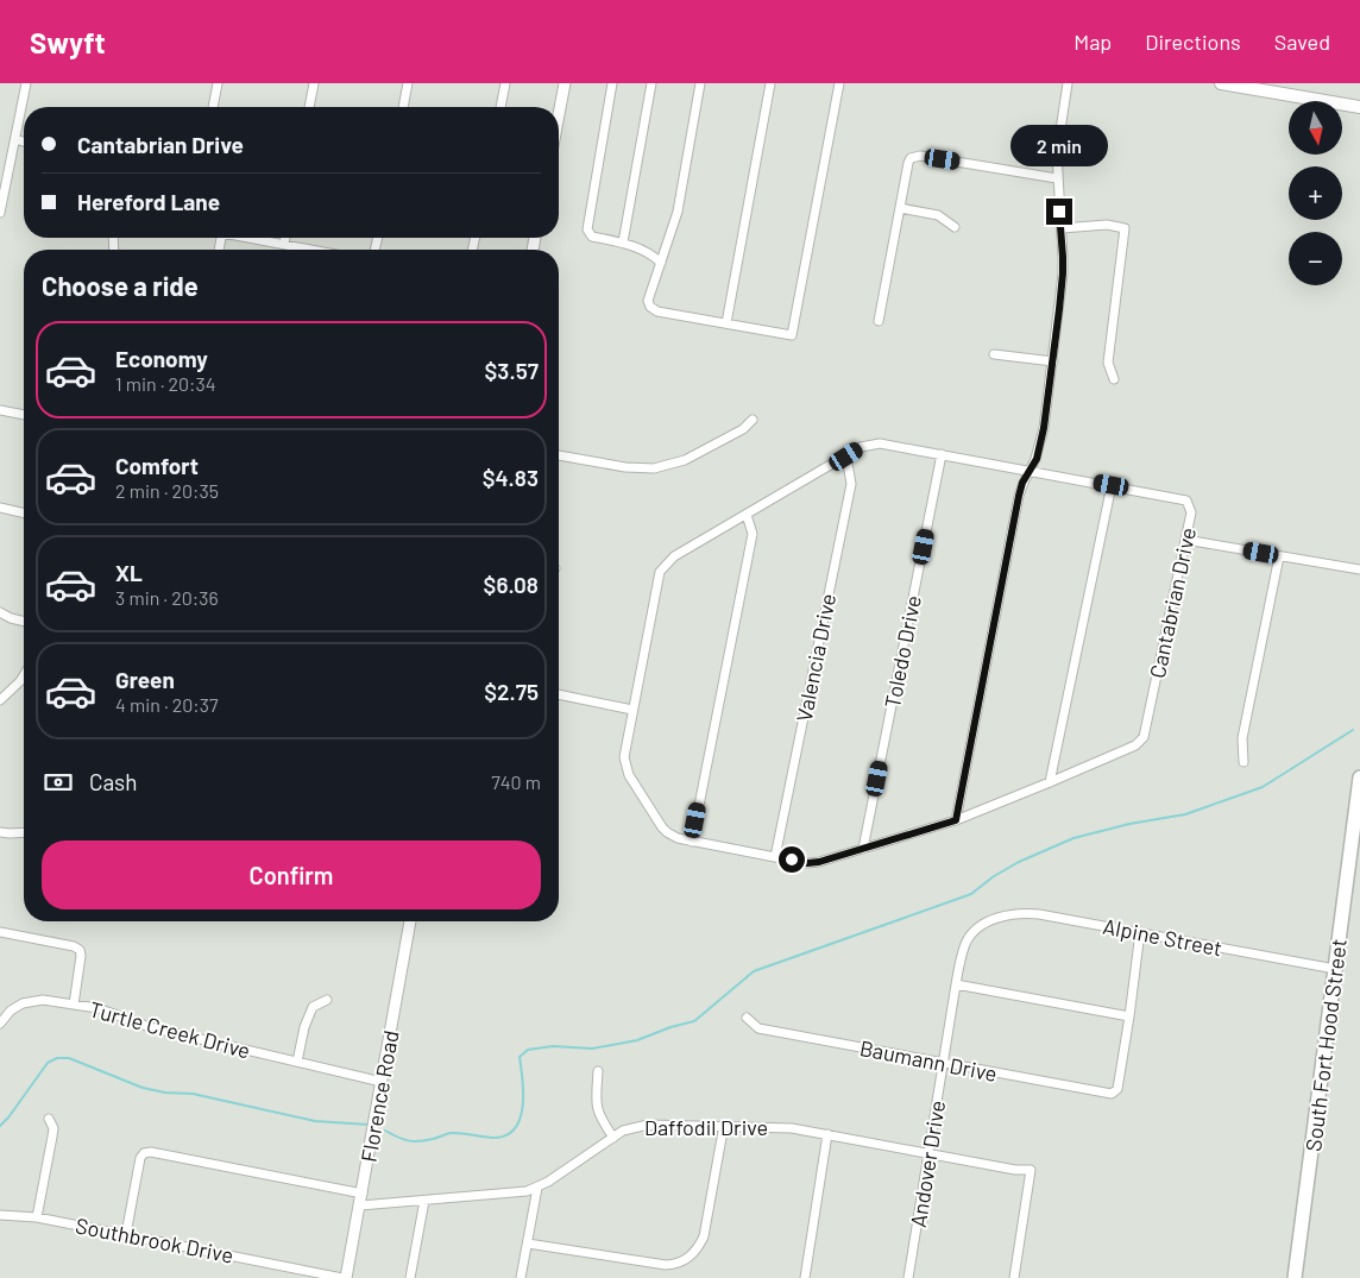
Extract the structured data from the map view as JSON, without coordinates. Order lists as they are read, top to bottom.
{
  "streets": {
    "highway": ["South Fort Hood Street"],
    "street": [
      "Cantabrian Drive",
      "Toledo Drive",
      "Valencia Drive",
      "Alpine Street",
      "Turtle Creek Drive",
      "Baumann Drive",
      "Florence Road",
      "Daffodil Drive",
      "Andover Drive",
      "Southbrook Drive"
    ]
  },
  "crossings": [
    ["Cantabrian Drive", "Toledo Drive"],
    ["Cantabrian Drive", "Valencia Drive"],
    ["Alpine Street", "South Fort Hood Street"],
    ["Alpine Street", "Andover Drive"],
    ["Turtle Creek Drive", "Florence Road"],
    ["Baumann Drive", "Andover Drive"],
    ["Florence Road", "Daffodil Drive"],
    ["Florence Road", "Southbrook Drive"],
    ["Daffodil Drive", "Andover Drive"],
    ["Daffodil Drive", "Southbrook Drive"]
  ],
  "north": "bottom",
  "page": {
    "header": "Swyft",
    "nav": ["Map", "Directions", "Saved"],
    "map_buttons": ["+", "−"],
    "banner": ["Cantabrian Drive", "Hereford Lane"],
    "bubble": "2 min",
    "heading": "Choose a ride",
    "list": [
      {
        "name": "Economy",
        "note": "1 min · 20:34",
        "value": "$3.57"
      },
      {
        "name": "Comfort",
        "note": "2 min · 20:35",
        "value": "$4.83"
      },
      {
        "name": "XL",
        "note": "3 min · 20:36",
        "value": "$6.08"
      },
      {
        "name": "Green",
        "note": "4 min · 20:37",
        "value": "$2.75"
      }
    ],
    "pay": ["Cash", "740 m"],
    "buttons": "Confirm"
  }
}
